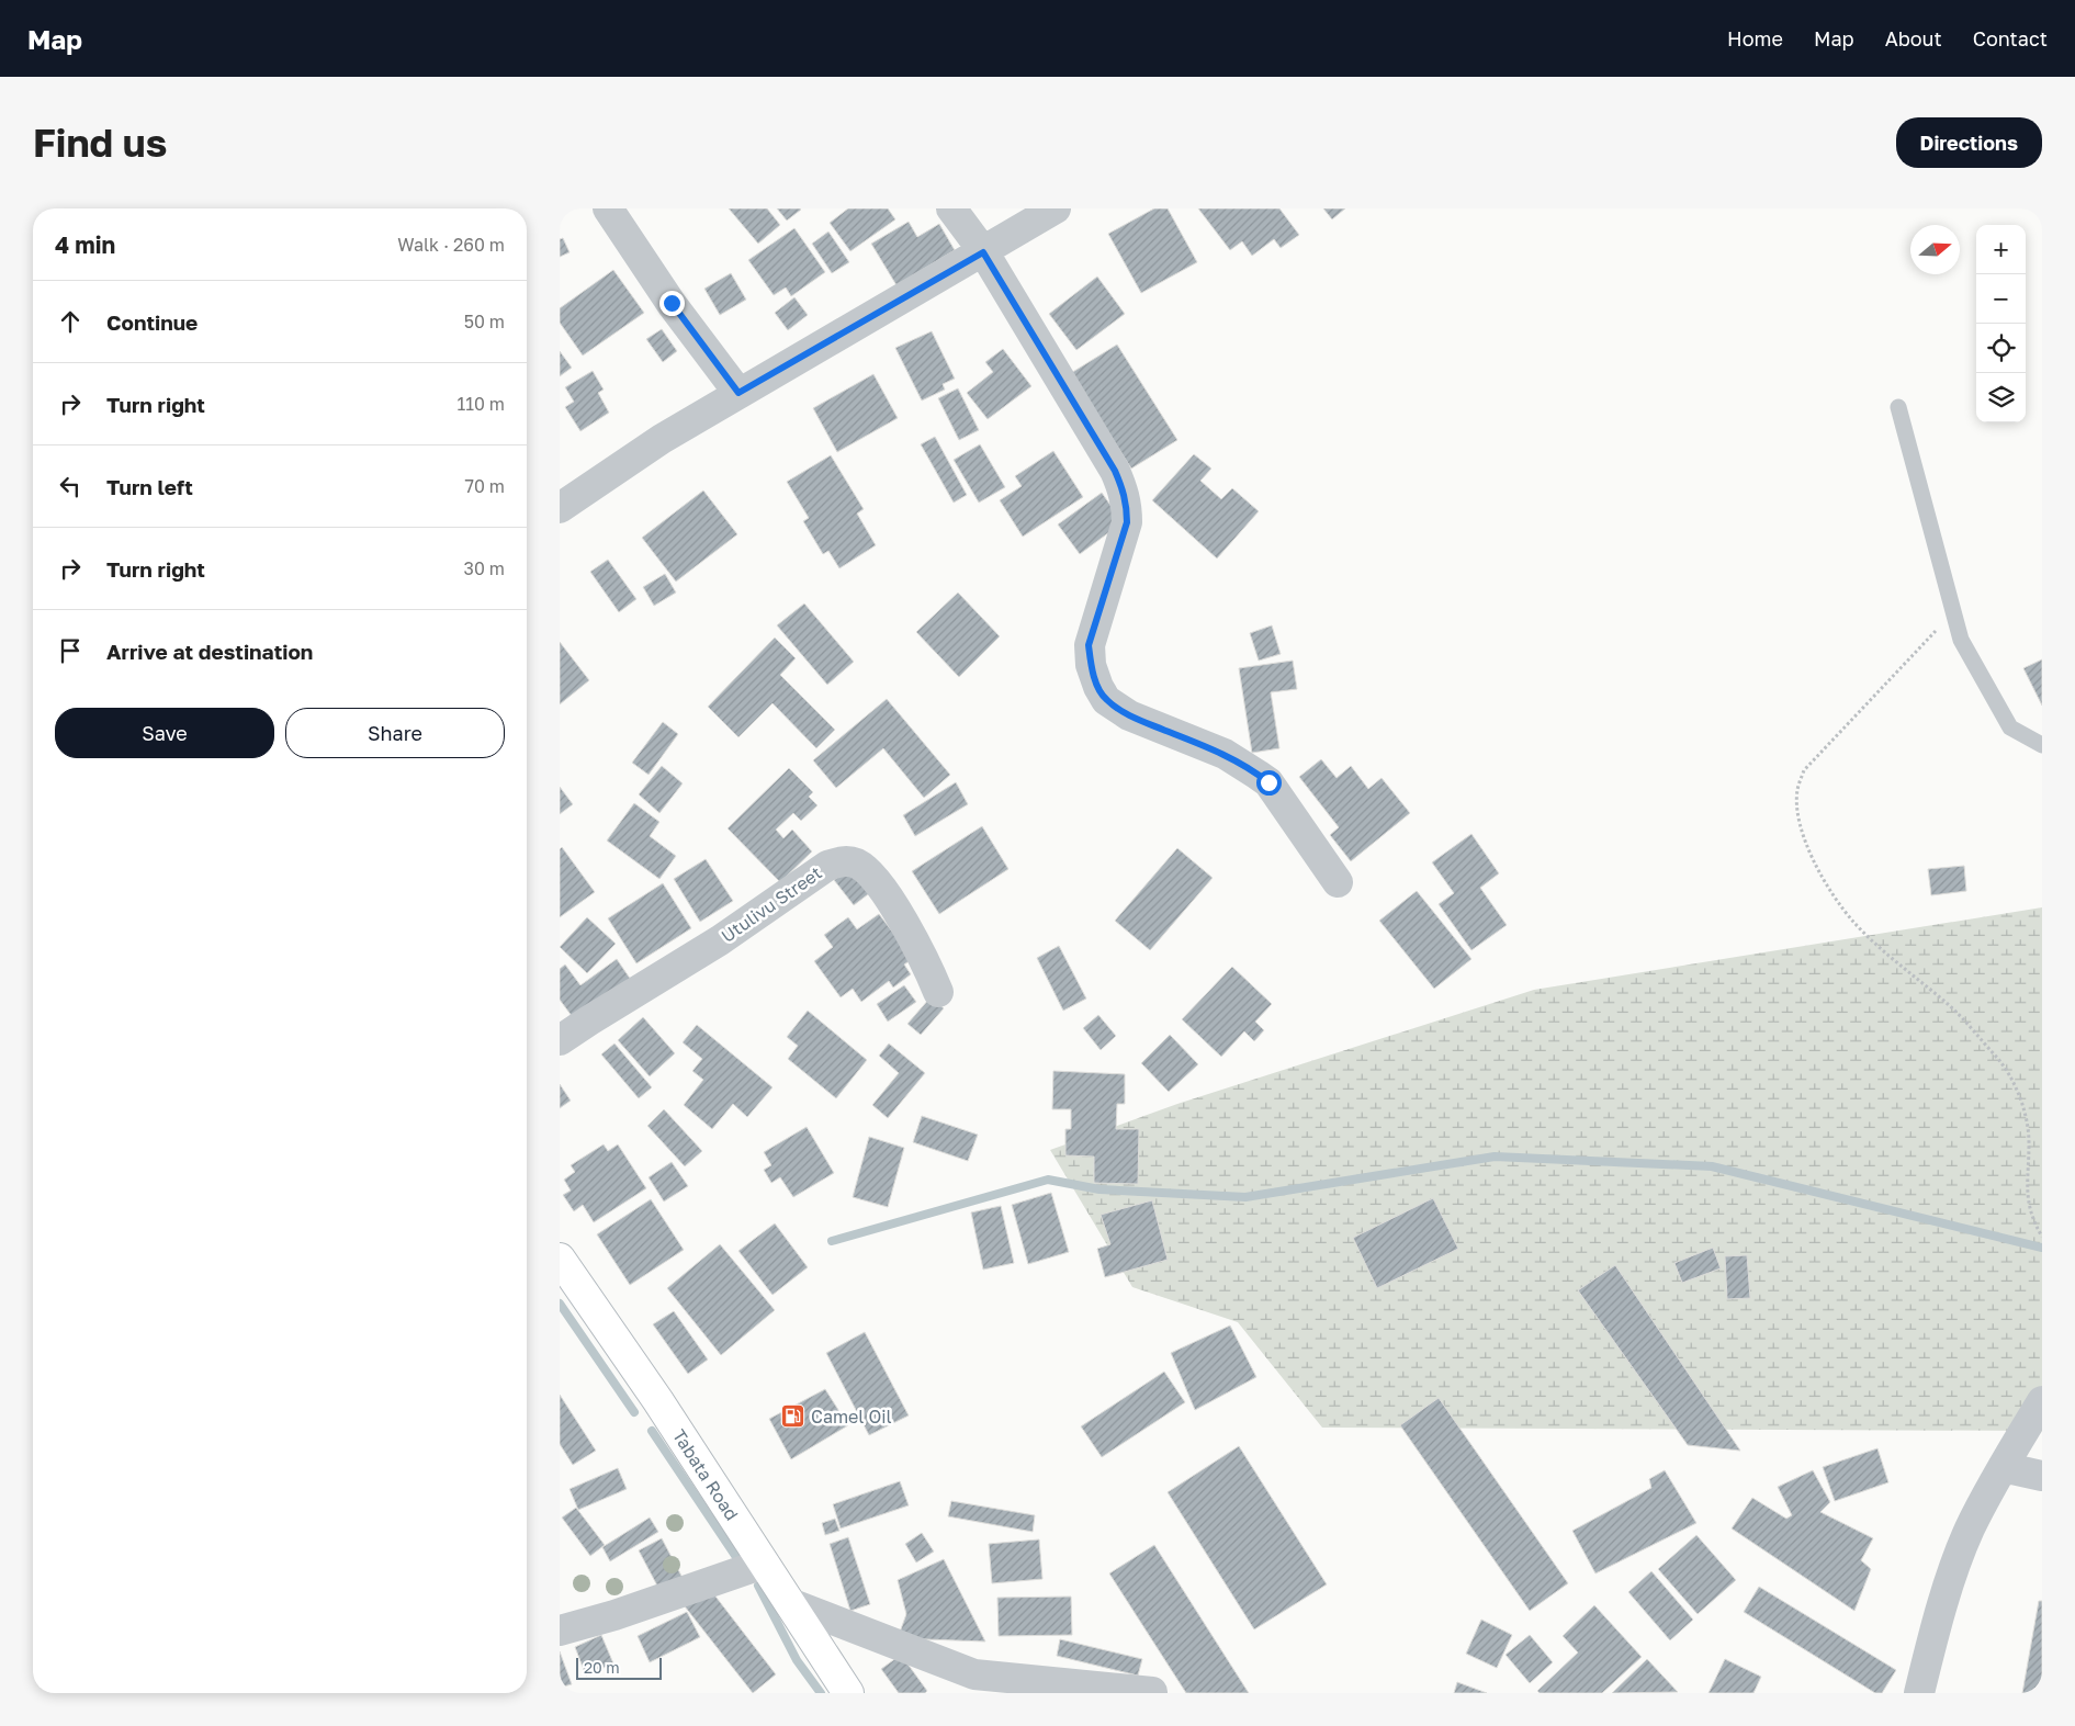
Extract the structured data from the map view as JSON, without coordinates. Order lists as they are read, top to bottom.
{
  "streets": {
    "main road": ["Tabata Road"],
    "street": ["Utulivu Street"]
  },
  "places": {
    "fuel station": ["Camel Oil"]
  },
  "scale_bar": "20 m",
  "north": "right",
  "page": {
    "header": "Map",
    "nav": [
      "Home",
      "Map",
      "About",
      "Contact"
    ],
    "buttons": [
      "Directions",
      ["Save", "Share"]
    ],
    "title": "Find us",
    "heading": ["4 min", "Walk · 260 m"],
    "map_buttons": ["+", "−"],
    "list": [
      ["Continue", "50 m"],
      ["Turn right", "110 m"],
      ["Turn left", "70 m"],
      ["Turn right", "30 m"],
      "Arrive at destination"
    ],
    "scale": "20 m"
  }
}
